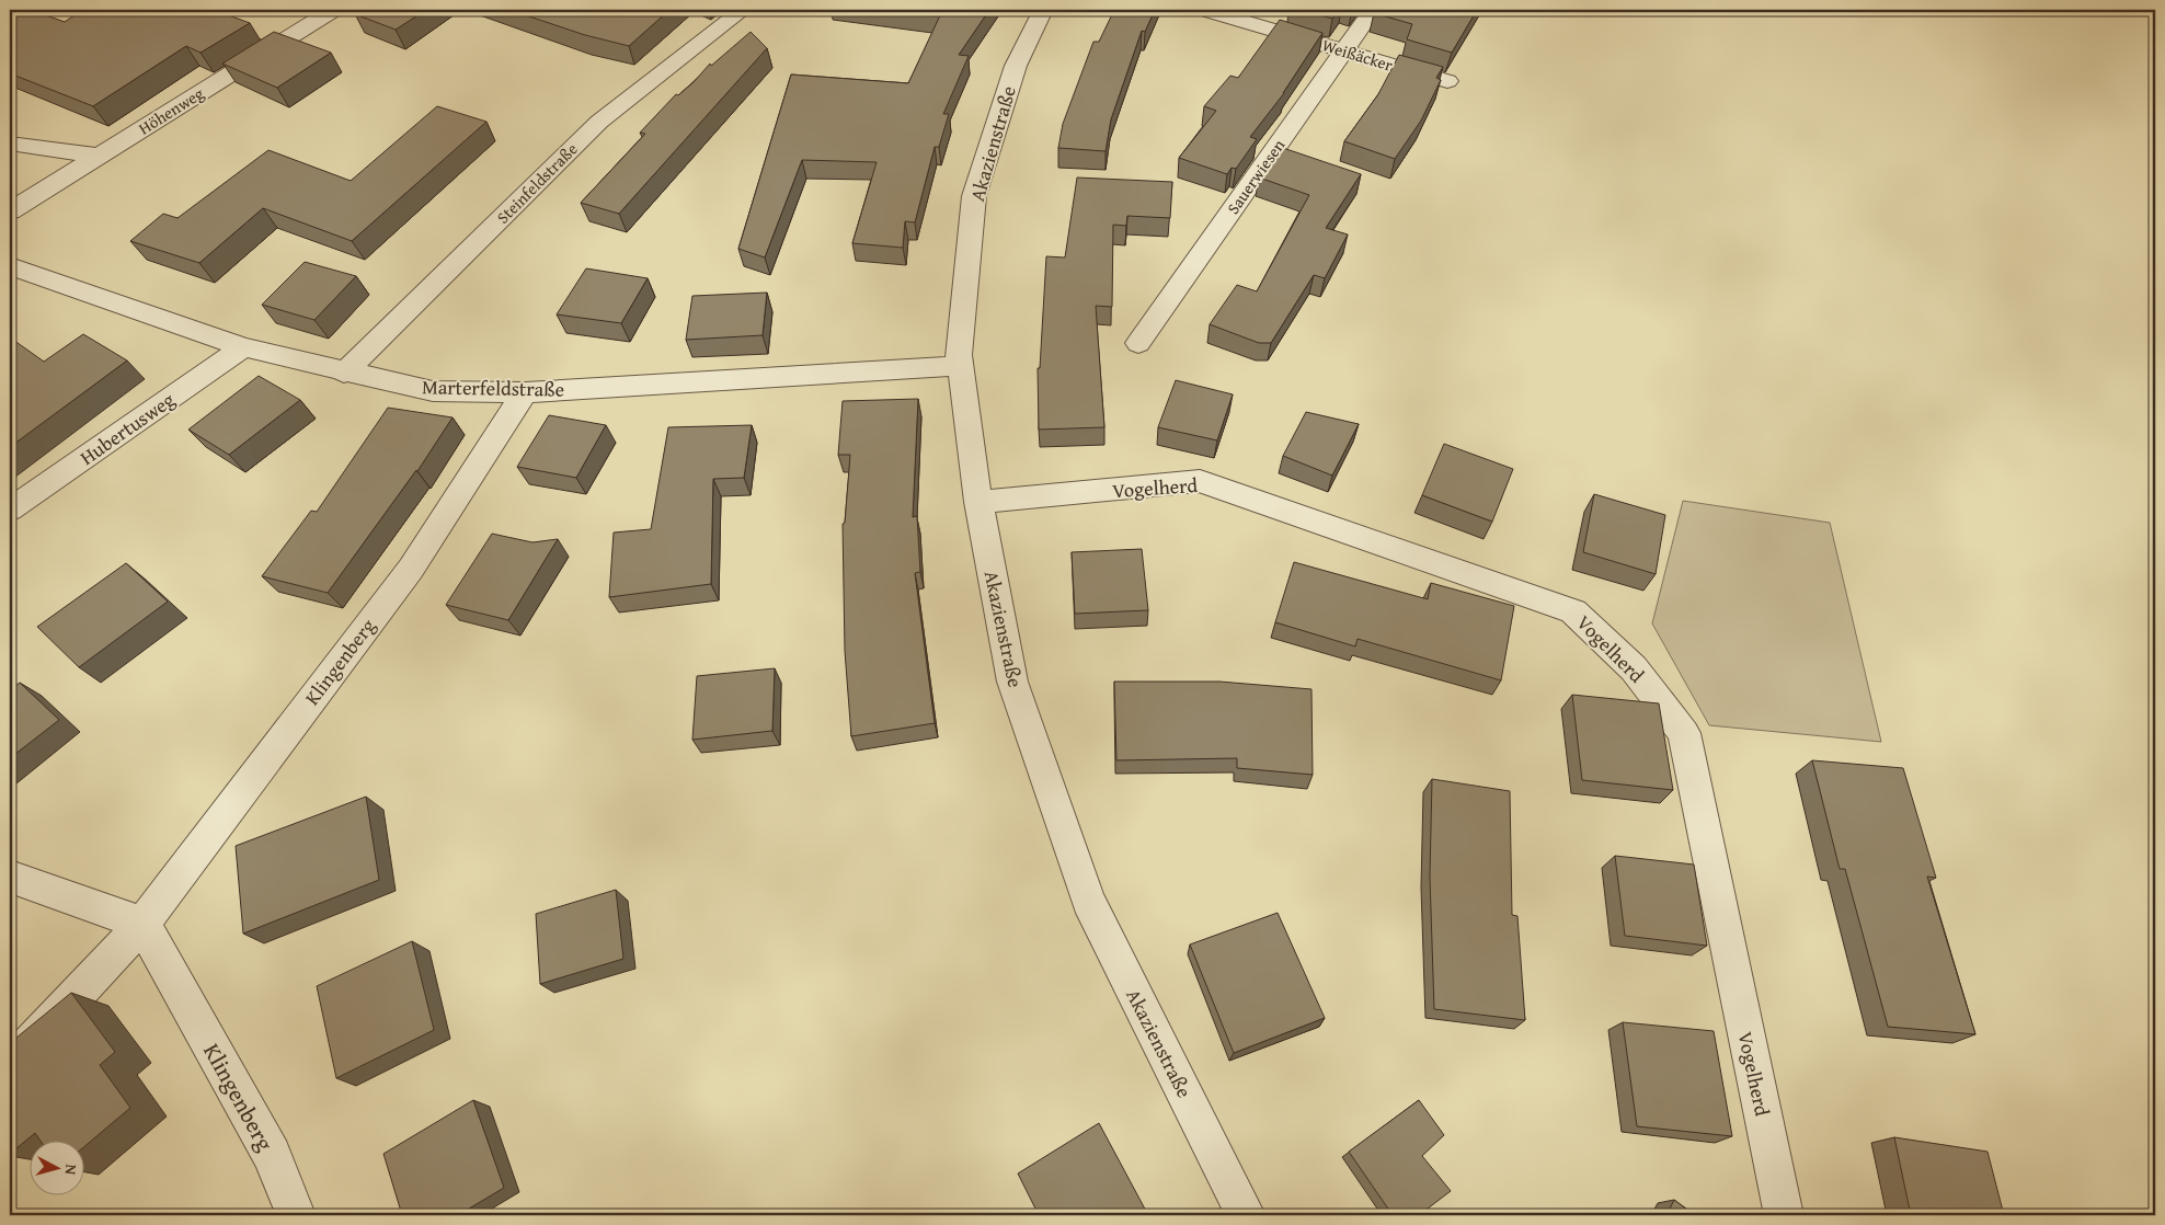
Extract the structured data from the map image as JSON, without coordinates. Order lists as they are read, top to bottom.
{
  "streets": {
    "street": [
      "Weißäcker",
      "Höhenweg",
      "Akazienstraße",
      "Sauerwiesen",
      "Steinfeldstraße",
      "Marterfeldstraße",
      "Hubertusweg",
      "Vogelherd",
      "Klingenberg"
    ]
  },
  "crossings": [
    ["Weißäcker", "Sauerwiesen"],
    ["Akazienstraße", "Marterfeldstraße"],
    ["Akazienstraße", "Vogelherd"],
    ["Steinfeldstraße", "Marterfeldstraße"],
    ["Marterfeldstraße", "Hubertusweg"],
    ["Marterfeldstraße", "Klingenberg"]
  ],
  "north": "right"
}
